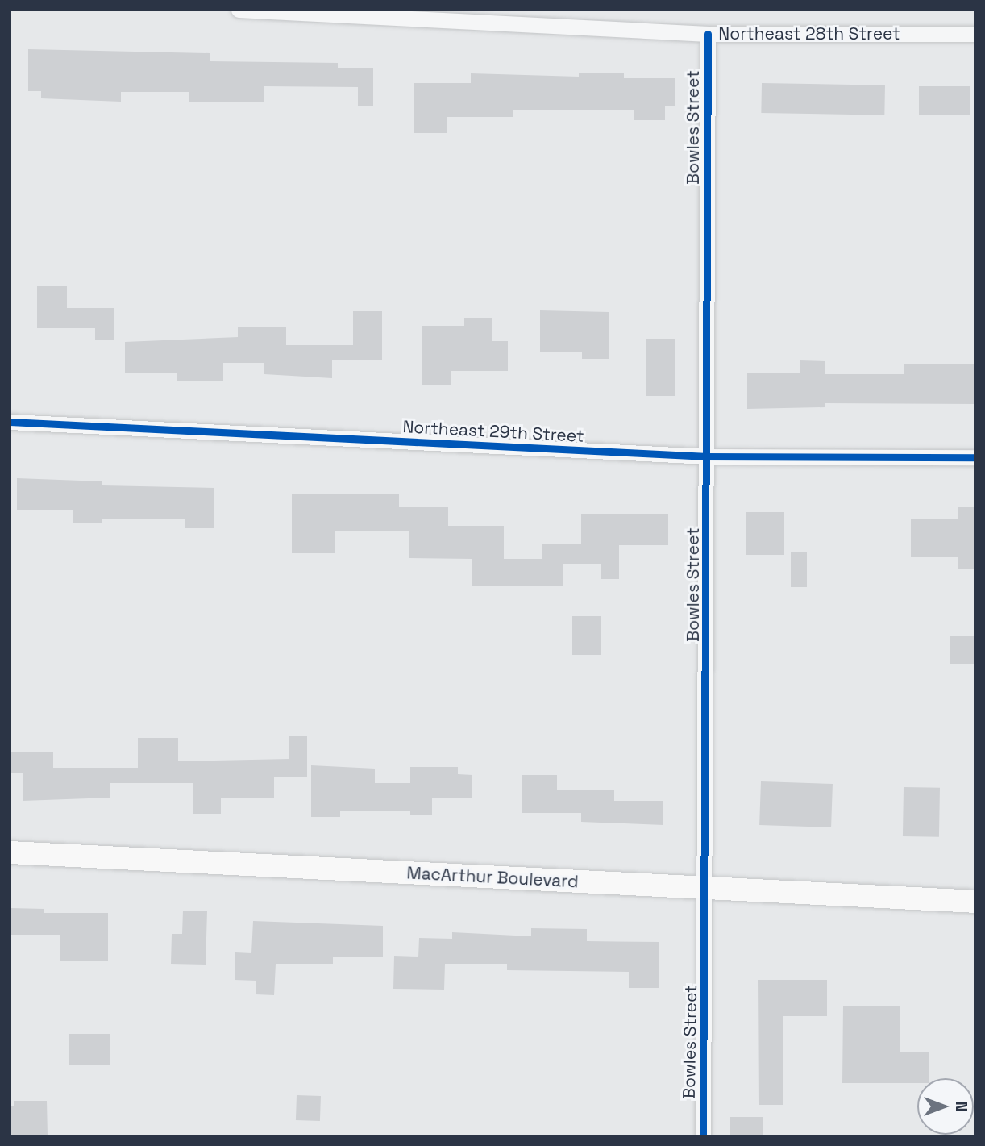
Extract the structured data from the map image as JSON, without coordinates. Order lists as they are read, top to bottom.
{
  "streets": {
    "main road": ["MacArthur Boulevard"],
    "street": ["Northeast 28th Street", "Bowles Street", "Northeast 29th Street"]
  },
  "crossings": [
    ["Northeast 28th Street", "Bowles Street"],
    ["Bowles Street", "Northeast 29th Street"],
    ["Bowles Street", "MacArthur Boulevard"]
  ],
  "north": "right"
}
